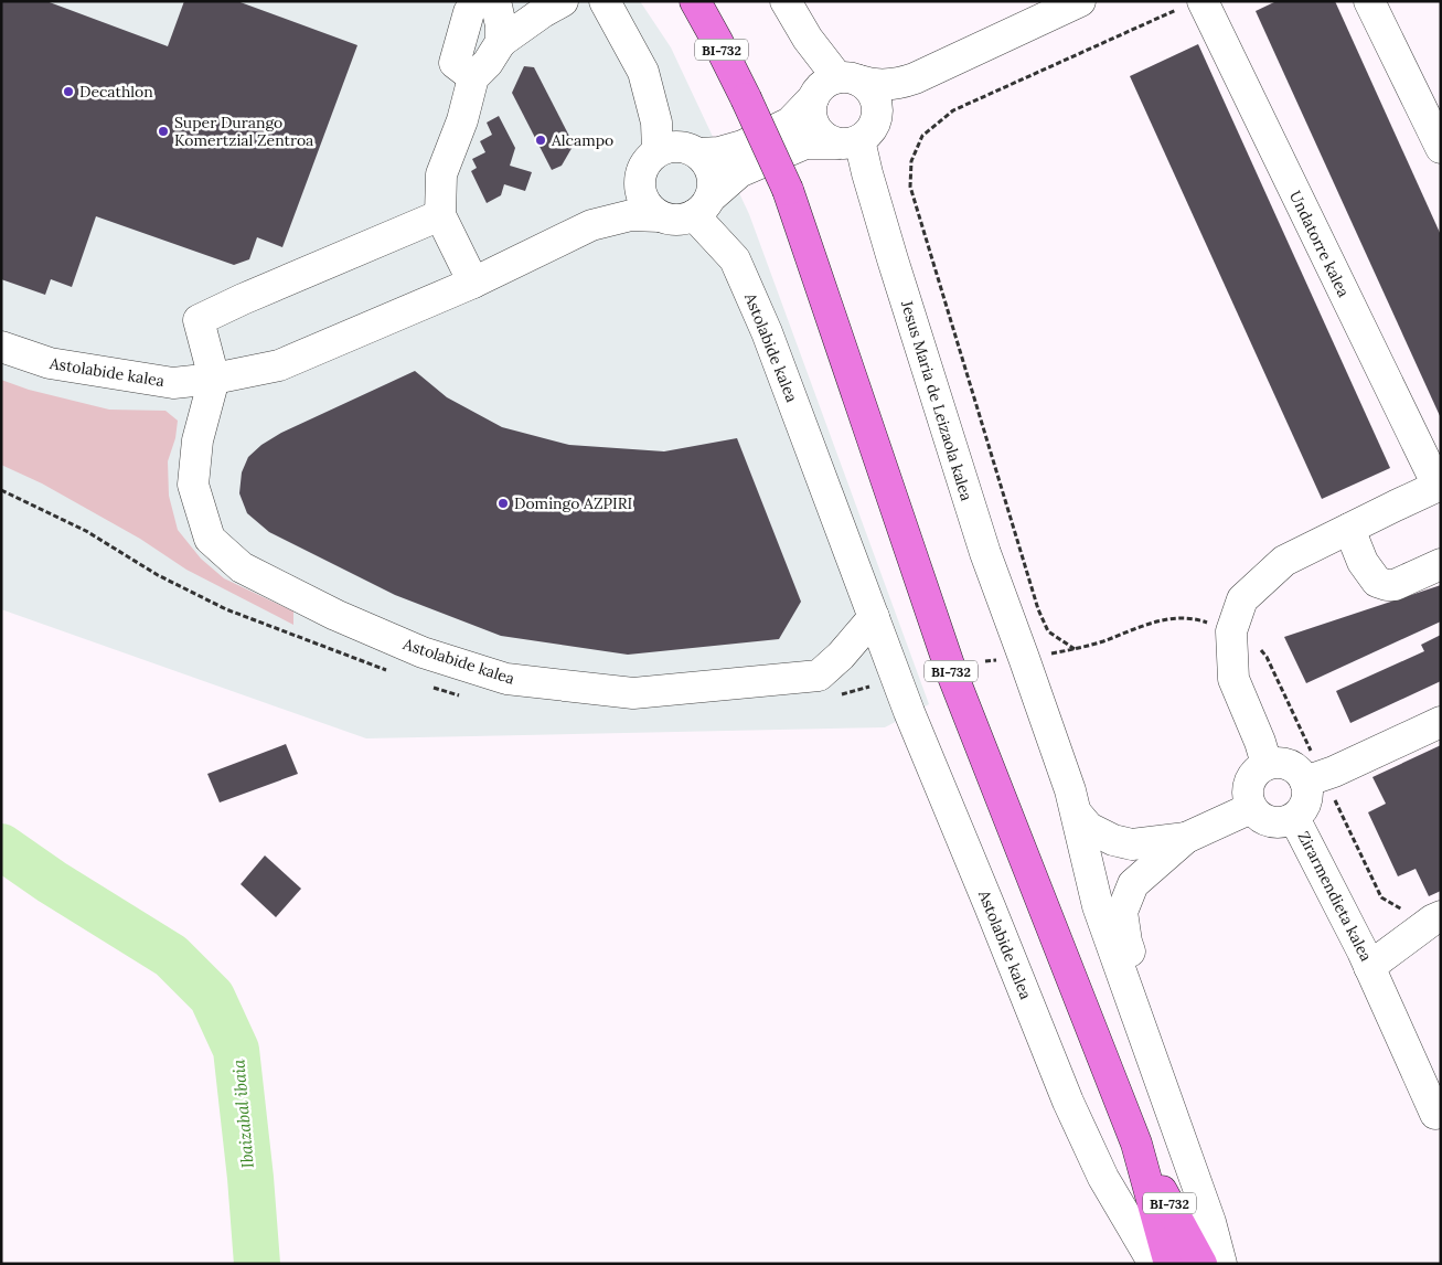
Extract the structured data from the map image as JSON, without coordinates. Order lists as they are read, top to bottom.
{
  "streets": {
    "main road": ["BI-732"],
    "street": [
      "Undatorre kalea",
      "Astolabide kalea",
      "Jesus Maria de Leizaola kalea",
      "Zirarmendieta kalea"
    ]
  },
  "crossings": [
    ["Undatorre kalea", "Zirarmendieta kalea"]
  ],
  "water": ["Ibaizabal ibaia"],
  "places": [
    "Decathlon",
    "Super Durango Komertzial Zentroa",
    "Alcampo",
    "Domingo AZPIRI"
  ]
}
